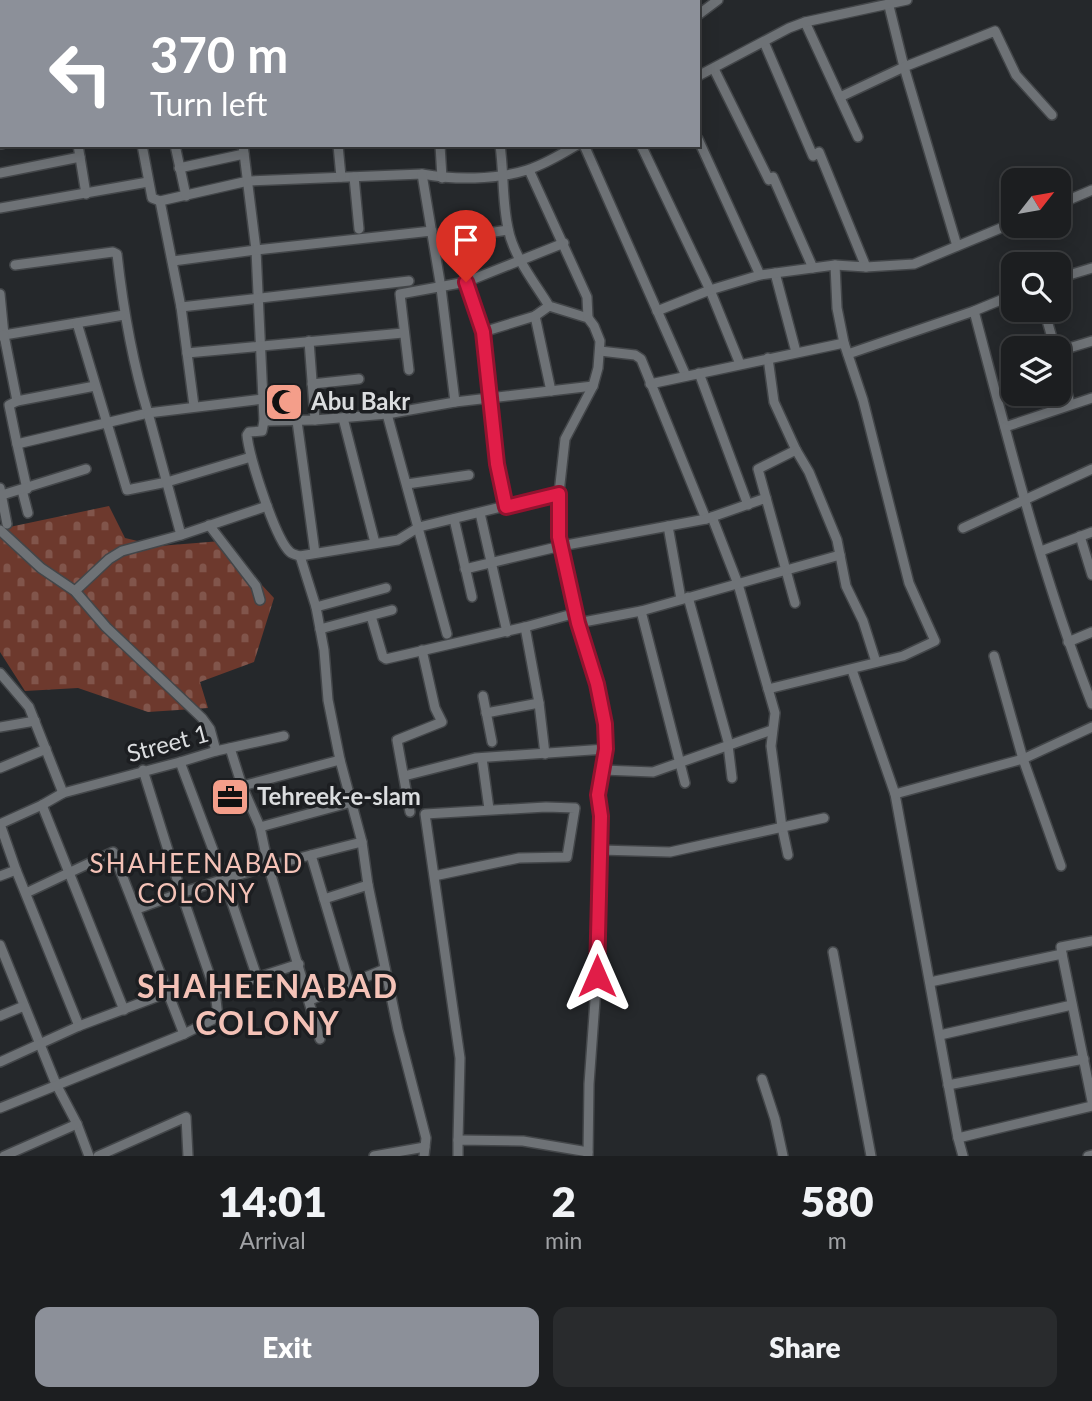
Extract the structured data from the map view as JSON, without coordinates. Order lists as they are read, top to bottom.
{
  "streets": {
    "street": ["Street 1"]
  },
  "districts": ["SHAHEENABAD COLONY", "SHAHEENABAD COLONY"],
  "places": {
    "mosque": ["Abu Bakr"],
    "office": ["Tehreek-e-slam"]
  },
  "north": "top right",
  "page": {
    "turn": ["370 m", "Turn left"],
    "eta": [
      "14:01",
      "Arrival",
      "2",
      "min",
      "580",
      "m"
    ],
    "buttons": ["Exit", "Share"]
  }
}
